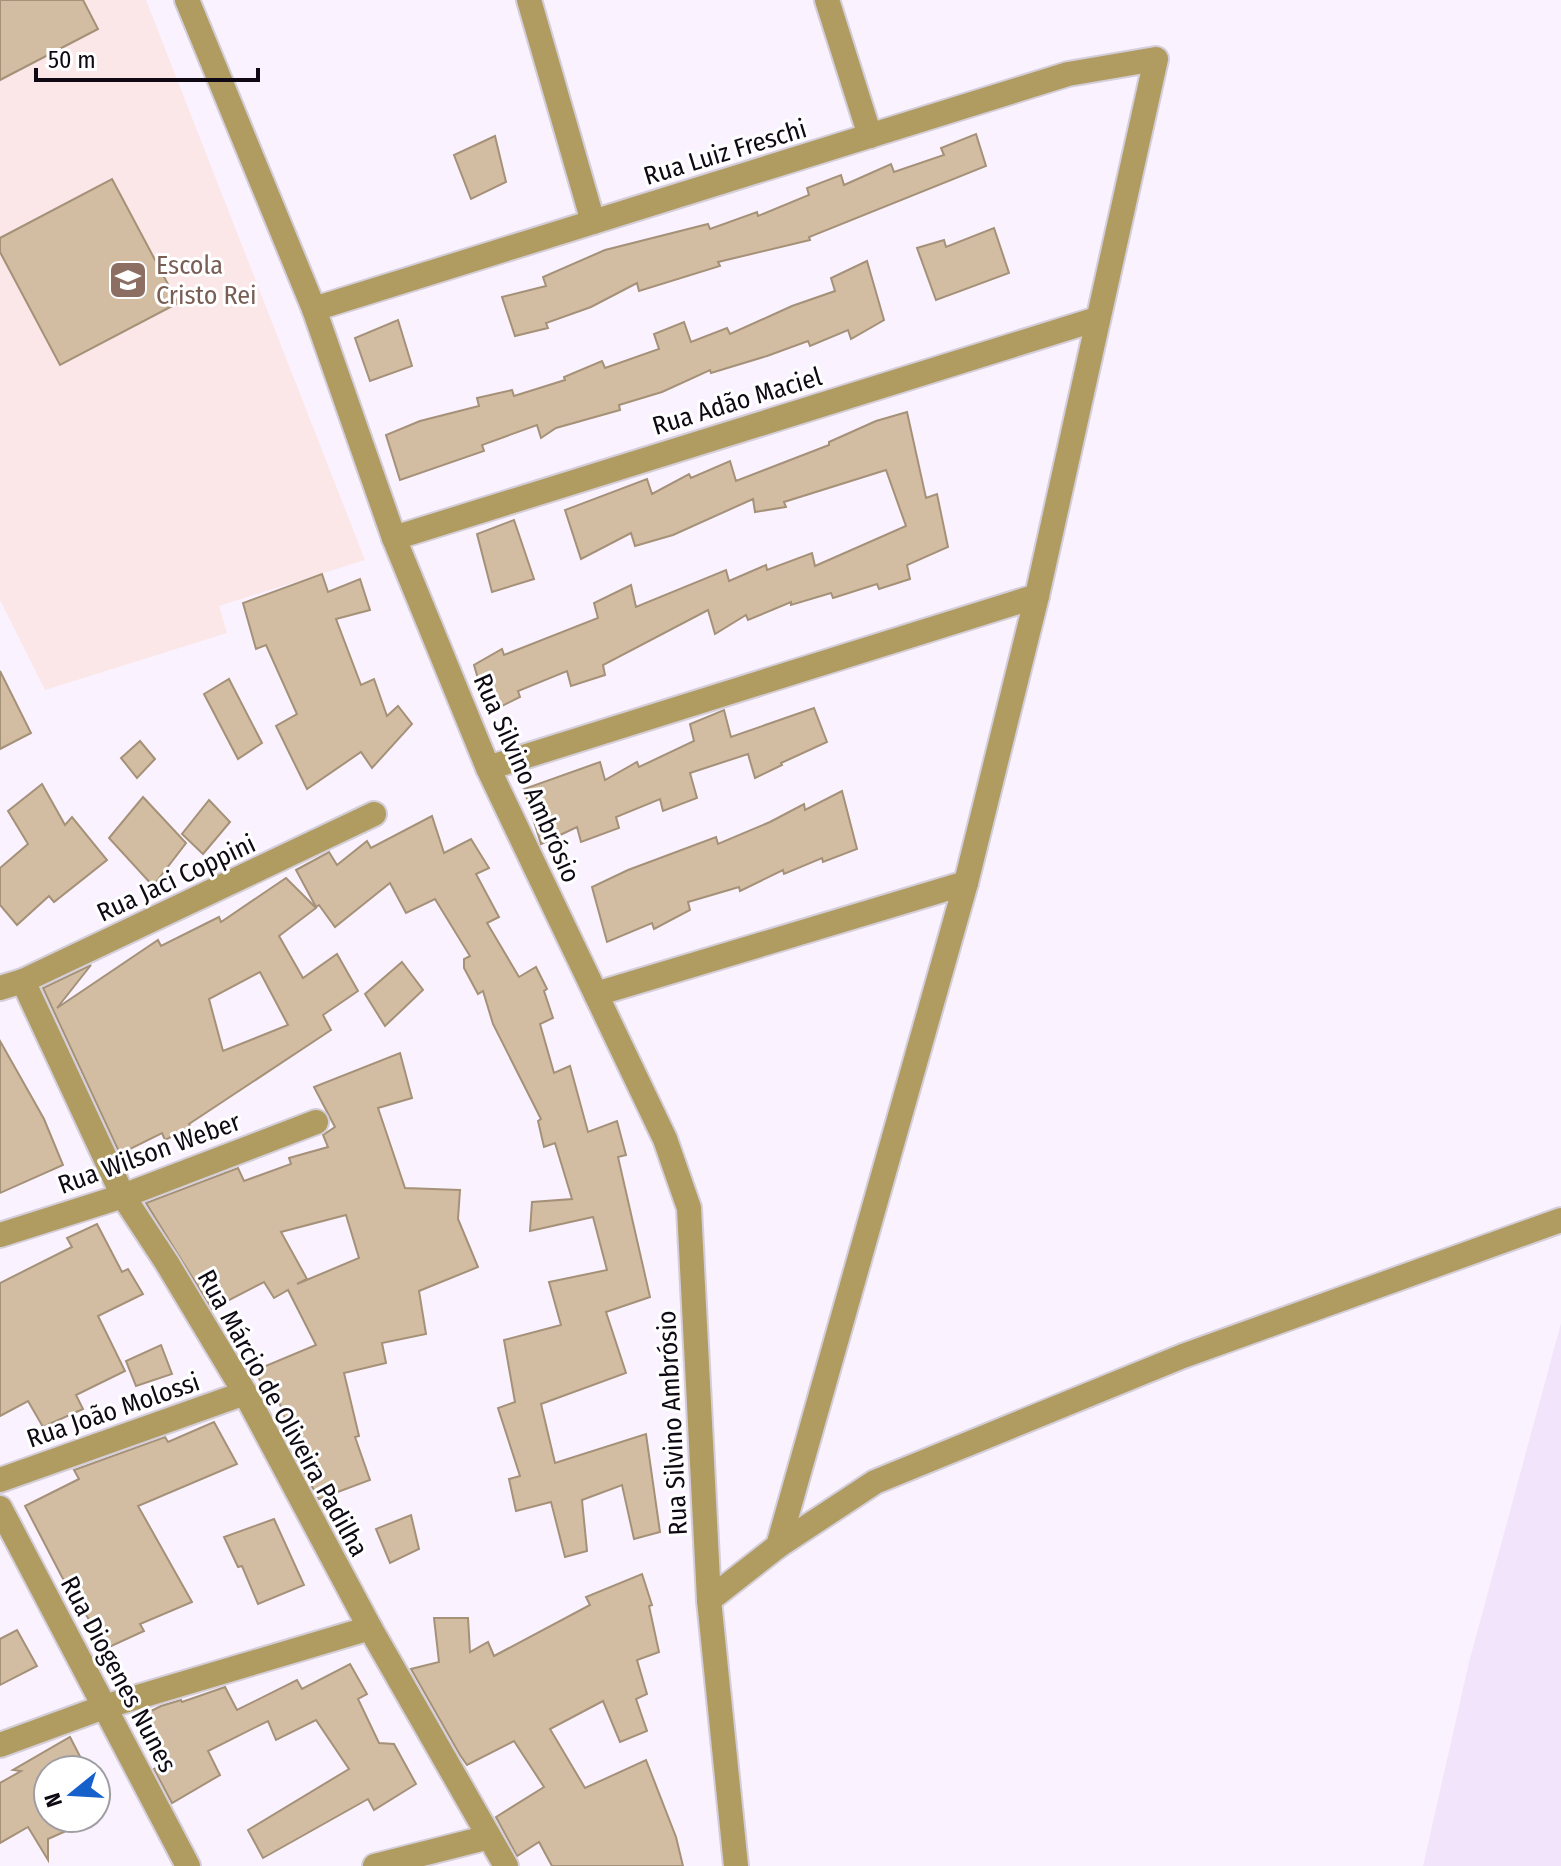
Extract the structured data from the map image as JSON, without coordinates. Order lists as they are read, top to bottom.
{
  "streets": {
    "street": [
      "Rua Luiz Freschi",
      "Rua Adão Maciel",
      "Rua Silvino Ambrósio",
      "Rua Jaci Coppini",
      "Rua Wilson Weber",
      "Rua João Molossi",
      "Rua Márcio de Oliveira Padilha",
      "Rua Diogenes Nunes"
    ]
  },
  "crossings": [
    ["Rua Luiz Freschi", "Rua Adão Maciel"],
    ["Rua Luiz Freschi", "Rua Silvino Ambrósio"],
    ["Rua Adão Maciel", "Rua Silvino Ambrósio"],
    ["Rua Jaci Coppini", "Rua Márcio de Oliveira Padilha"],
    ["Rua Wilson Weber", "Rua Márcio de Oliveira Padilha"],
    ["Rua João Molossi", "Rua Márcio de Oliveira Padilha"]
  ],
  "places": {
    "school or university": ["Escola Cristo Rei"]
  },
  "scale_bar": "50 m",
  "north": "left"
}
